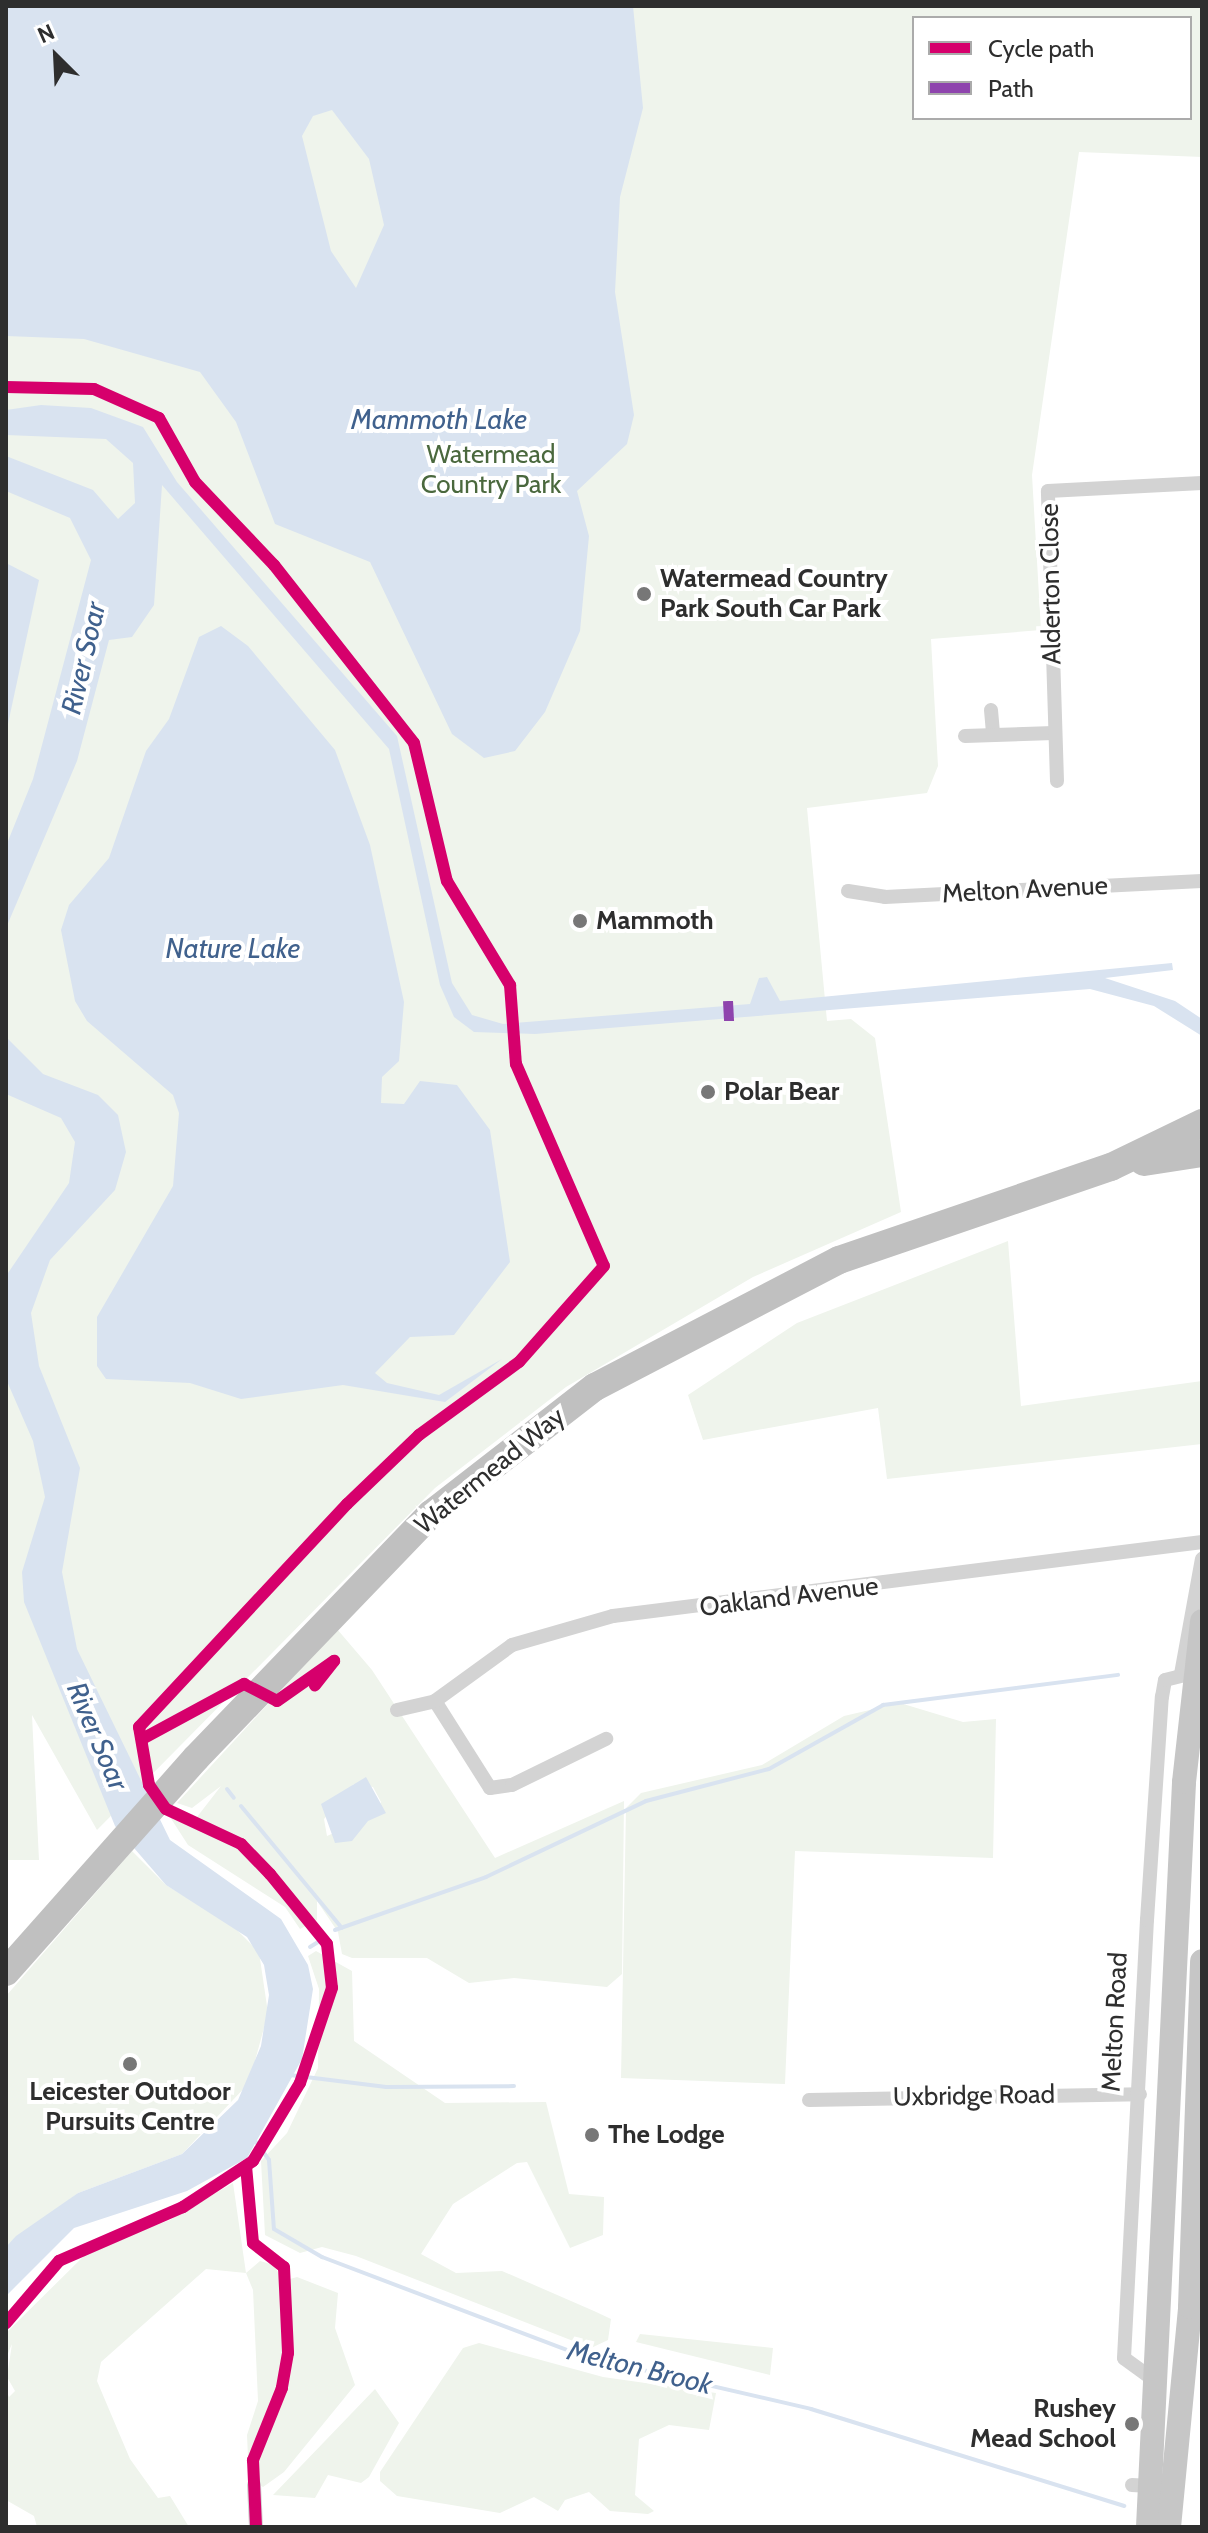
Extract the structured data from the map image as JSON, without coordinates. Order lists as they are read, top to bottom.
{
  "streets": {
    "highway": ["Watermead Way"],
    "main road": ["Melton Road"],
    "street": [
      "Alderton Close",
      "Melton Avenue",
      "Oakland Avenue",
      "Uxbridge Road"
    ]
  },
  "crossings": [
    ["Melton Road", "Uxbridge Road"]
  ],
  "water": [
    "Mammoth Lake",
    "River Soar",
    "Nature Lake",
    "Melton Brook"
  ],
  "parks": ["Watermead Country Park"],
  "places": [
    "Watermead Country Park South Car Park",
    "Mammoth",
    "Polar Bear",
    "Leicester Outdoor Pursuits Centre",
    "The Lodge",
    "Rushey Mead School"
  ],
  "legend": ["Cycle path", "Path"],
  "north": "top left"
}
